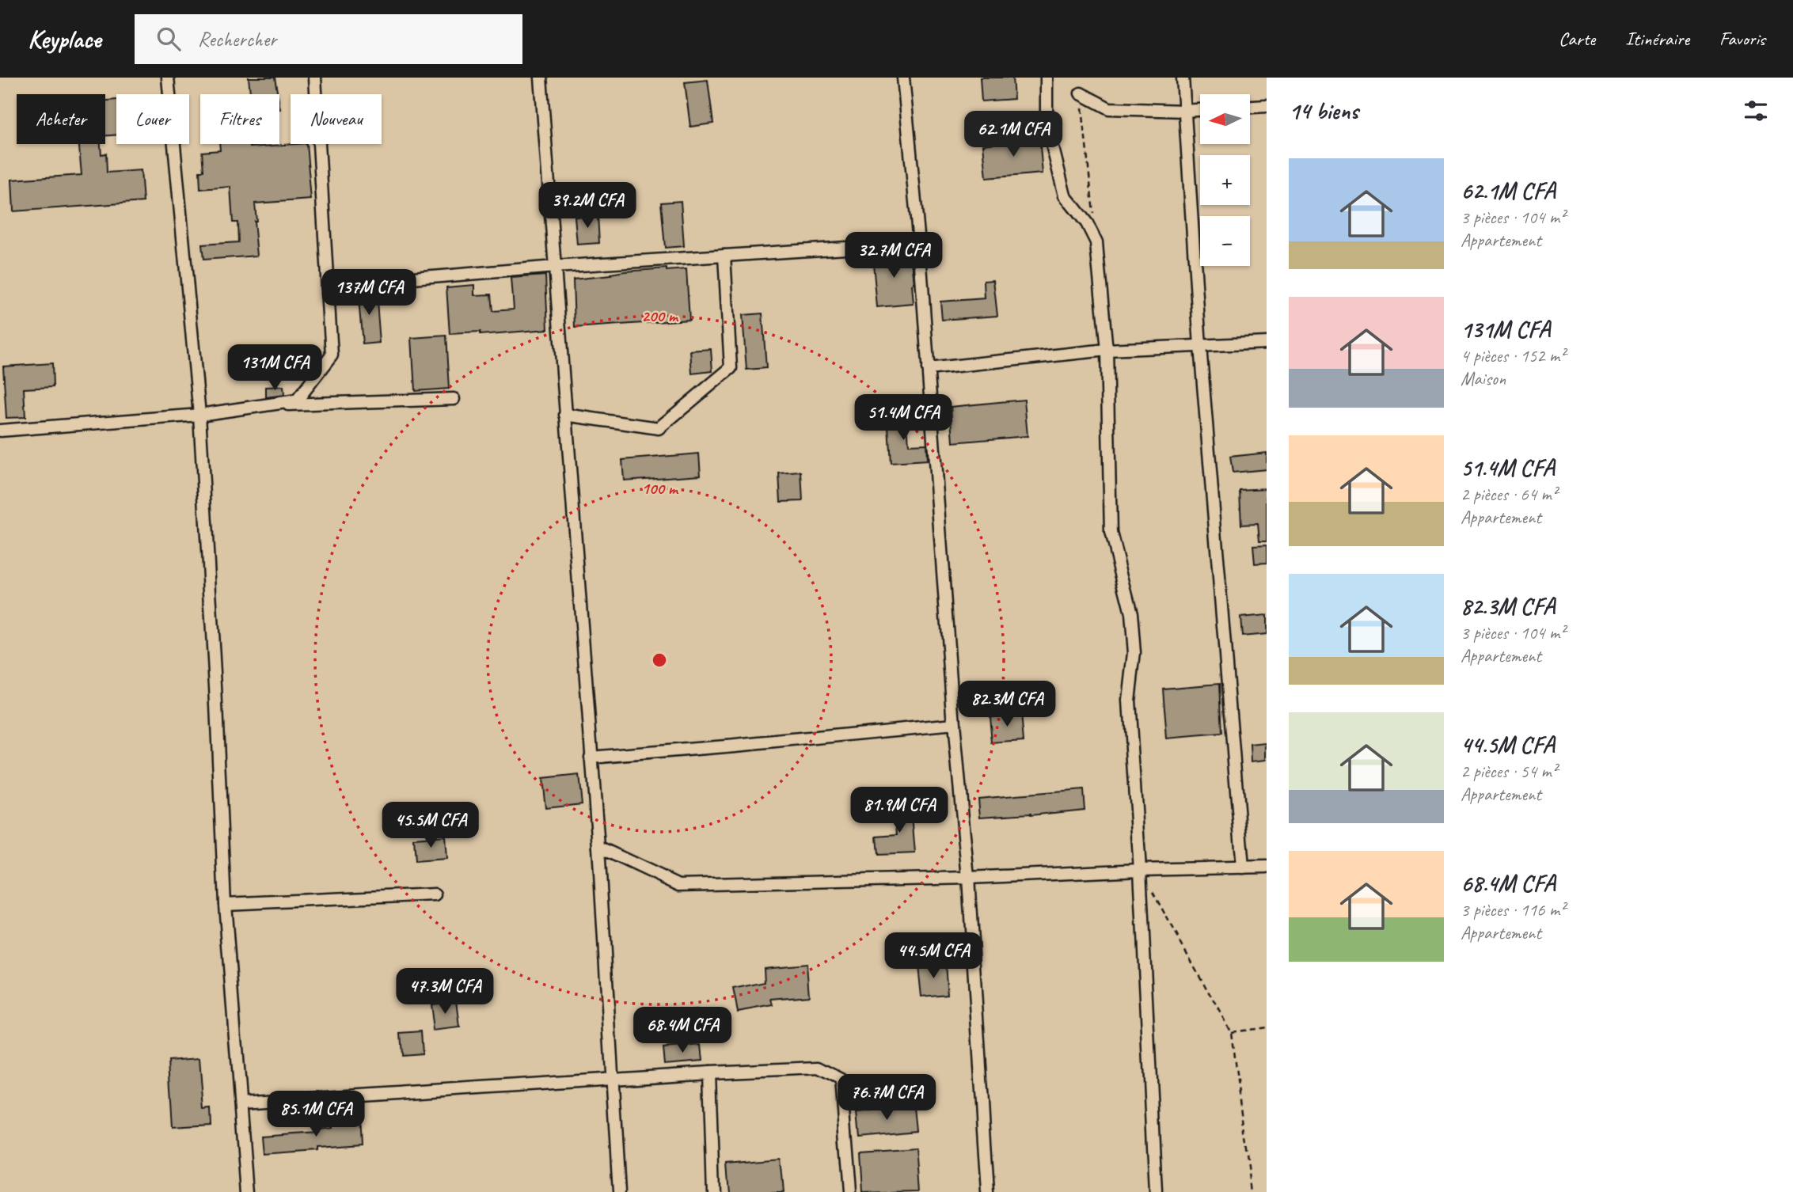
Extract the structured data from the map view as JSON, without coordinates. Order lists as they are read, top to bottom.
{
  "north": "left",
  "page": {
    "header": "Keyplace",
    "search": "Rechercher",
    "nav": ["Carte", "Itinéraire", "Favoris"],
    "heading": "14 biens",
    "map_buttons": ["+", "−"],
    "chip": [
      "Acheter",
      "Louer",
      "Filtres",
      "Nouveau"
    ],
    "price": [
      "62.1M CFA",
      "39.2M CFA",
      "32.7M CFA",
      "137M CFA",
      "131M CFA",
      "51.4M CFA",
      "82.3M CFA",
      "81.9M CFA",
      "45.5M CFA",
      "44.5M CFA",
      "47.3M CFA",
      "68.4M CFA",
      "76.7M CFA",
      "85.1M CFA"
    ],
    "list": [
      {
        "name": "62.1M CFA",
        "note": "3 pièces · 104 m² · Appartement"
      },
      {
        "name": "131M CFA",
        "note": "4 pièces · 152 m² · Maison"
      },
      {
        "name": "51.4M CFA",
        "note": "2 pièces · 64 m² · Appartement"
      },
      {
        "name": "82.3M CFA",
        "note": "3 pièces · 104 m² · Appartement"
      },
      {
        "name": "44.5M CFA",
        "note": "2 pièces · 54 m² · Appartement"
      },
      {
        "name": "68.4M CFA",
        "note": "3 pièces · 116 m² · Appartement"
      }
    ]
  },
  "rings": ["200 m", "100 m"]
}
